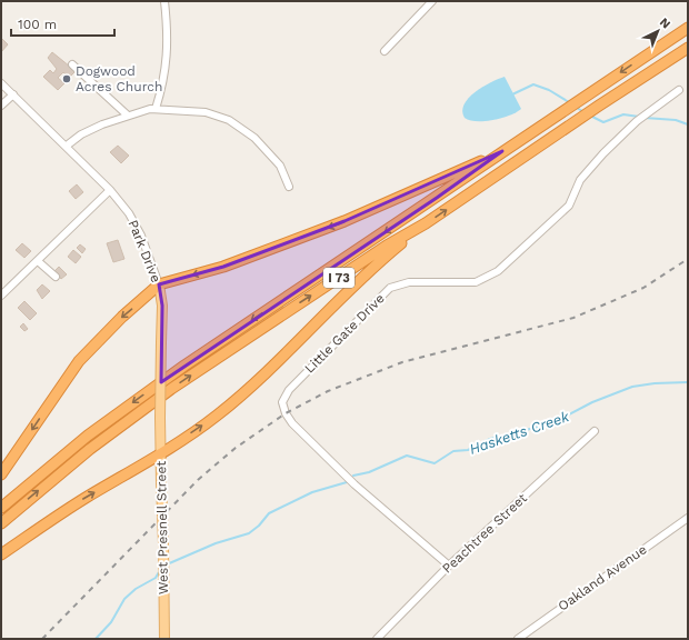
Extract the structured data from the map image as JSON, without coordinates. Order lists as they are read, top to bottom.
{
  "streets": {
    "highway": ["I 73"],
    "main road": ["Park Drive", "West Presnell Street"],
    "street": ["Little Gate Drive", "Peachtree Street", "Oakland Avenue"]
  },
  "crossings": [
    ["Park Drive", "West Presnell Street"],
    ["Little Gate Drive", "Peachtree Street"]
  ],
  "water": ["Hasketts Creek"],
  "places": ["Dogwood Acres Church"],
  "scale_bar": "100 m",
  "north": "top right"
}
